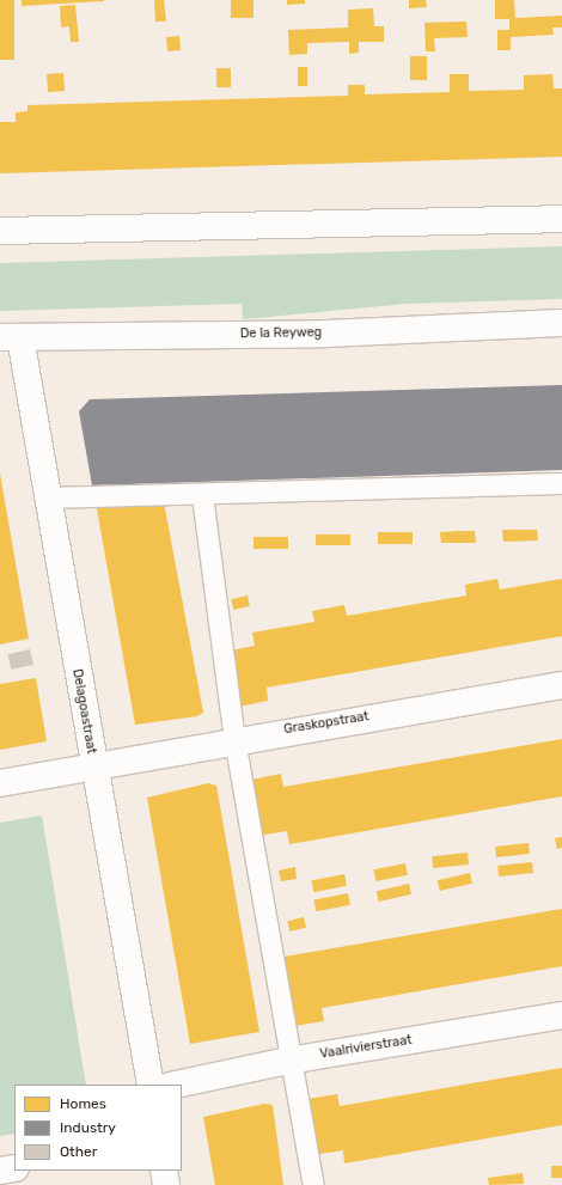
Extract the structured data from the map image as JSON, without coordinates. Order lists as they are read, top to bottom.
{
  "streets": {
    "street": [
      "De la Reyweg",
      "Delagoastraat",
      "Graskopstraat",
      "Vaalrivierstraat"
    ]
  },
  "crossings": [
    ["De la Reyweg", "Delagoastraat"],
    ["Delagoastraat", "Graskopstraat"]
  ],
  "legend": ["Homes", "Industry", "Other"]
}
